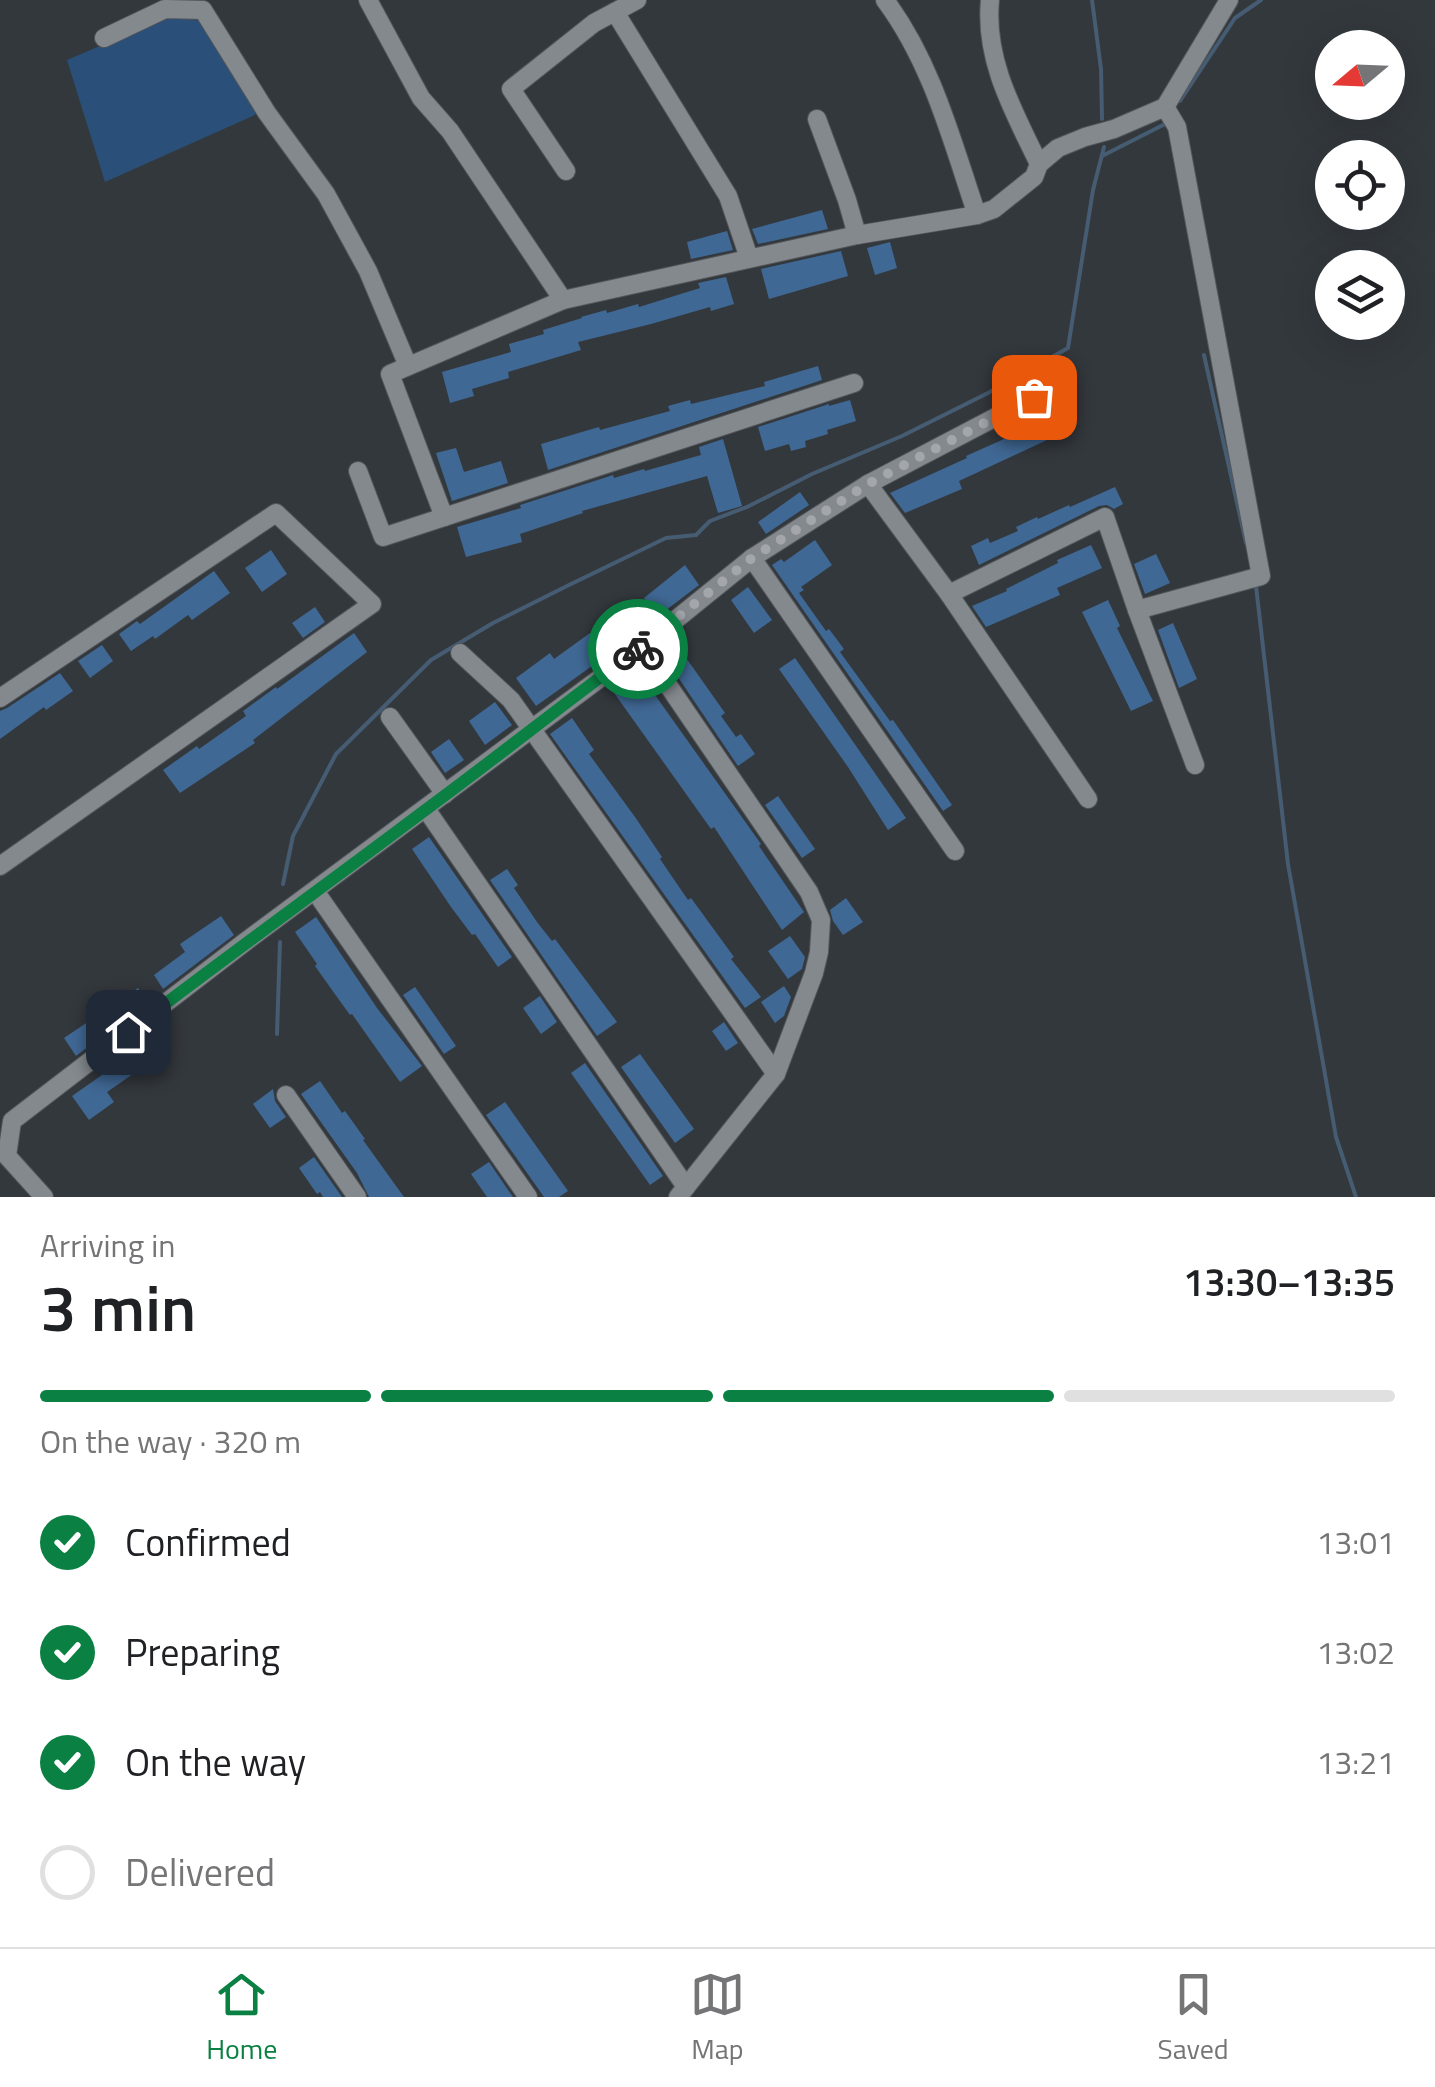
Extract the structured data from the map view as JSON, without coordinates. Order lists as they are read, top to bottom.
{
  "north": "left",
  "page": {
    "heading": ["3 min", "Arriving in", "13:30–13:35"],
    "bar": "On the way · 320 m",
    "list": [
      ["Confirmed", "13:01"],
      ["Preparing", "13:02"],
      ["On the way", "13:21"],
      "Delivered"
    ],
    "tabs": ["Home", "Map", "Saved"]
  }
}
